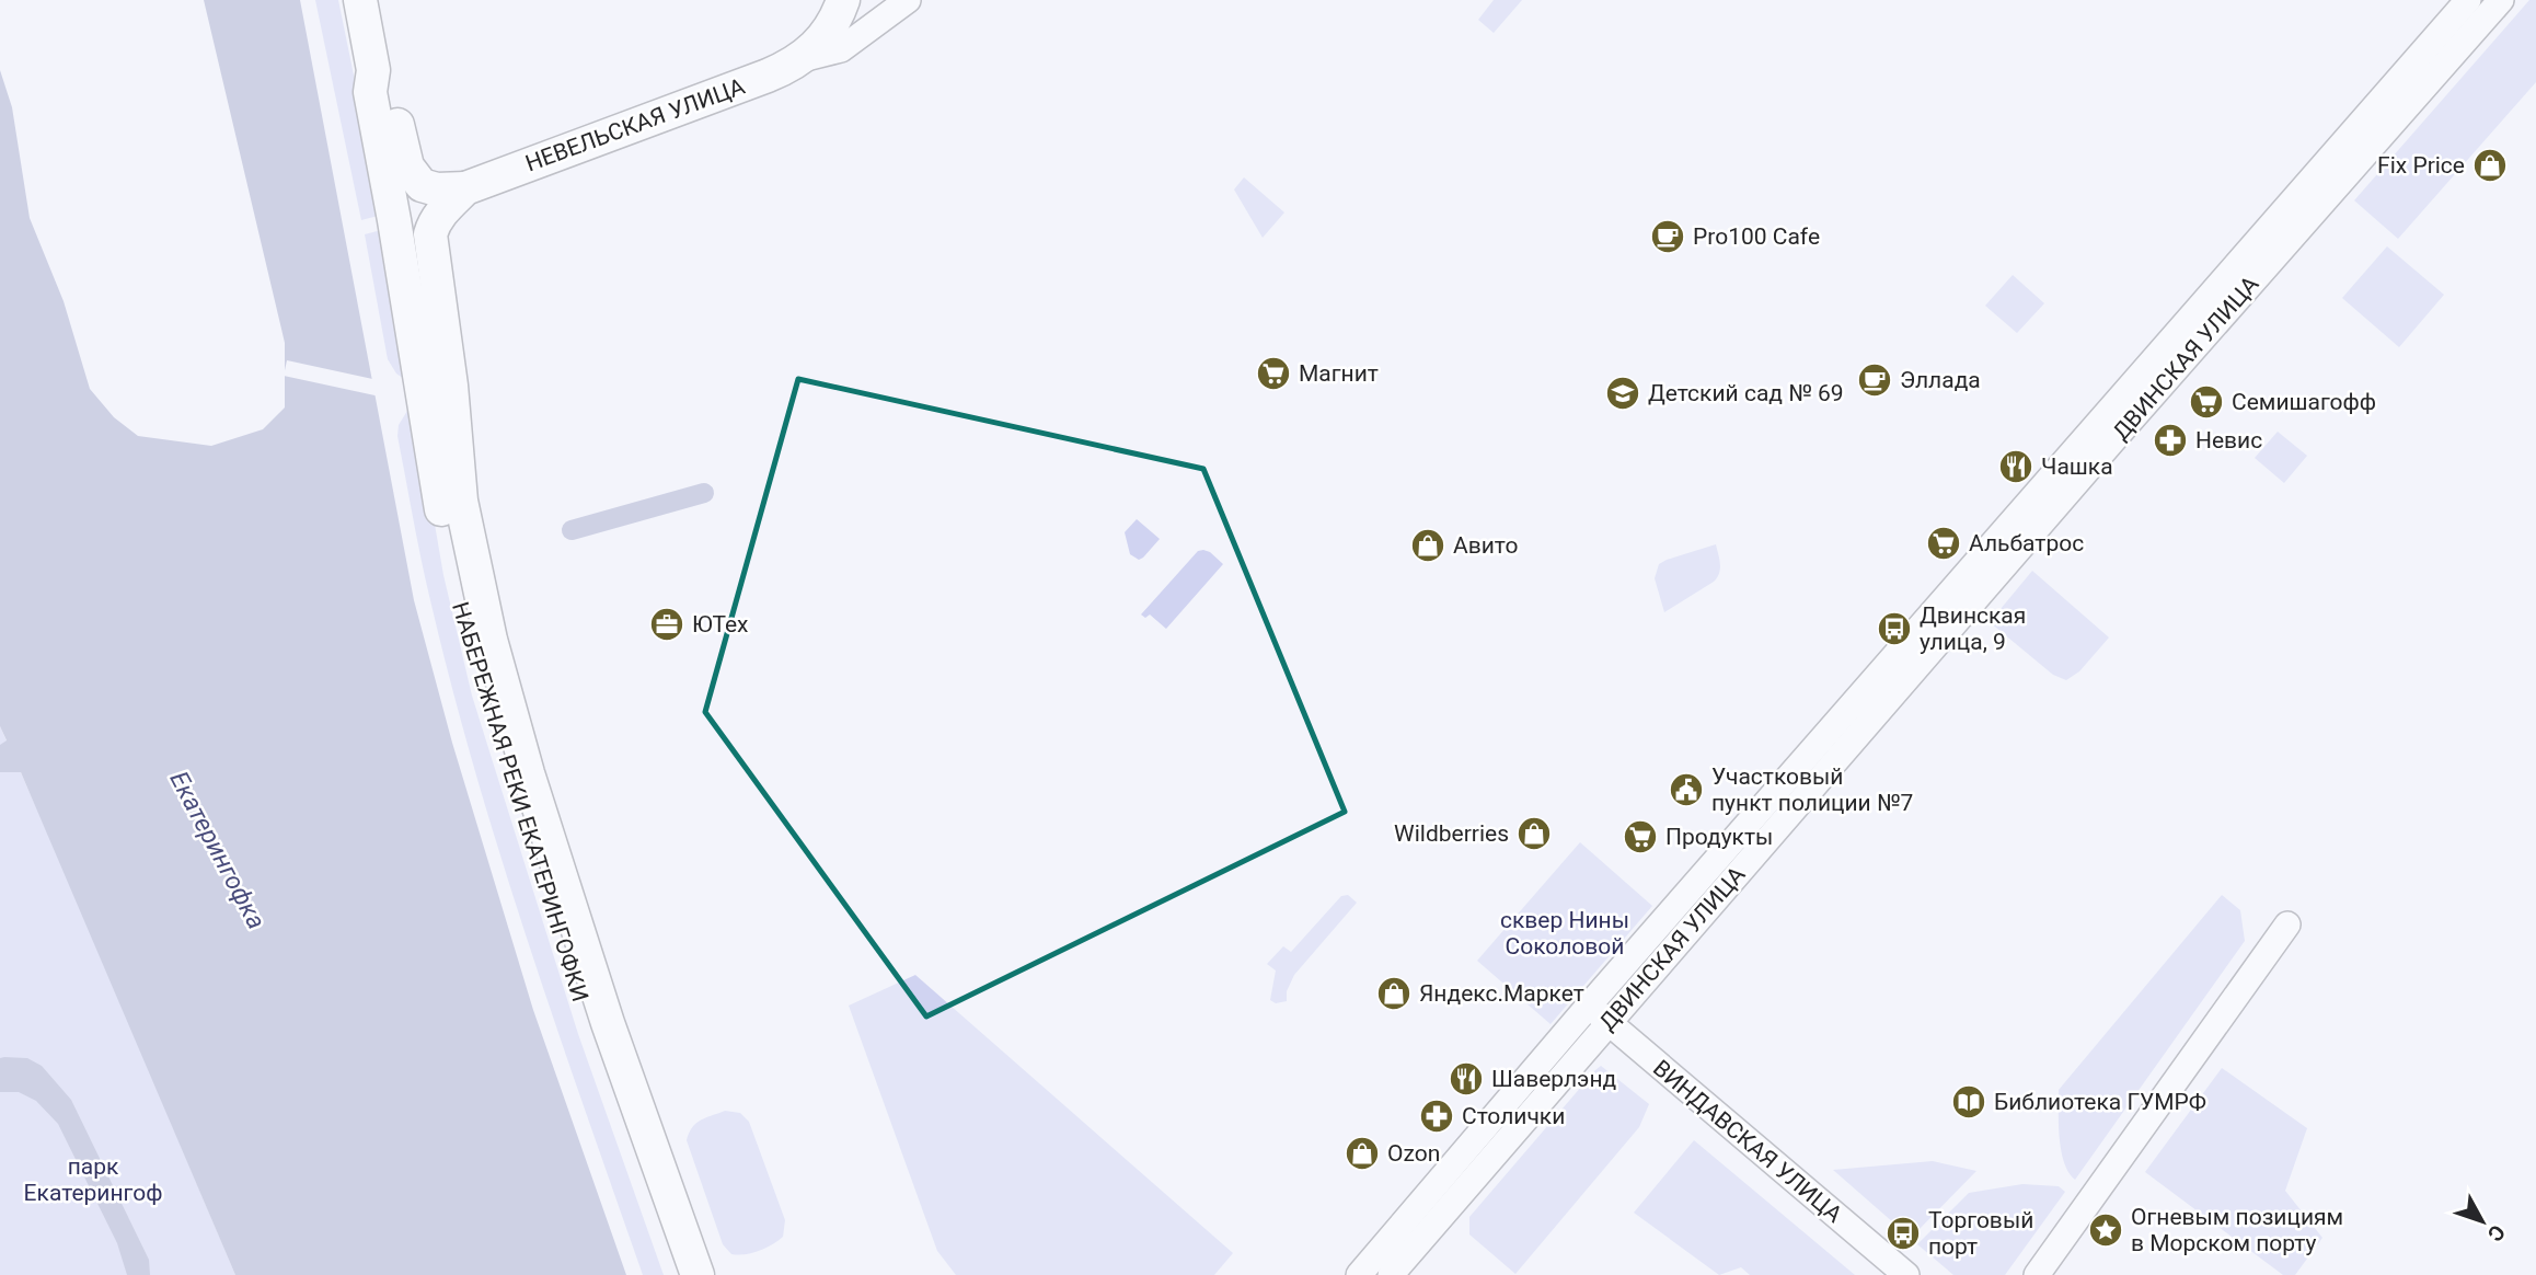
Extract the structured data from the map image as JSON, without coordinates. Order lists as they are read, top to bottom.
{
  "streets": {
    "main road": ["НЕВЕЛЬСКАЯ УЛИЦА", "НАБЕРЕЖНАЯ РЕКИ ЕКАТЕРИНГОФКИ"],
    "street": ["ДВИНСКАЯ УЛИЦА", "ВИНДАВСКАЯ УЛИЦА"]
  },
  "crossings": [
    ["НЕВЕЛЬСКАЯ УЛИЦА", "НАБЕРЕЖНАЯ РЕКИ ЕКАТЕРИНГОФКИ"],
    ["ДВИНСКАЯ УЛИЦА", "ВИНДАВСКАЯ УЛИЦА"]
  ],
  "water": ["Екатерингофка"],
  "parks": ["сквер Нины Соколовой", "парк Екатерингоф"],
  "places": {
    "shop": [
      "Fix Price",
      "Авито",
      "Wildberries",
      "Яндекс.Маркет",
      "Ozon"
    ],
    "cafe": ["Pro100 Cafe", "Эллада"],
    "supermarket": [
      "Магнит",
      "Семишагофф",
      "Альбатрос",
      "Продукты"
    ],
    "school or university": ["Детский сад № 69"],
    "pharmacy": ["Невис", "Столички"],
    "restaurant": ["Чашка", "Шаверлэнд"],
    "office": ["ЮТех"],
    "bus stop": ["Двинская улица, 9", "Торговый порт"],
    "public building": ["Участковый пункт полиции №7"],
    "library": ["Библиотека ГУМРФ"],
    "place": ["Огневым позициям в Морском порту"]
  },
  "north": "bottom right"
}
